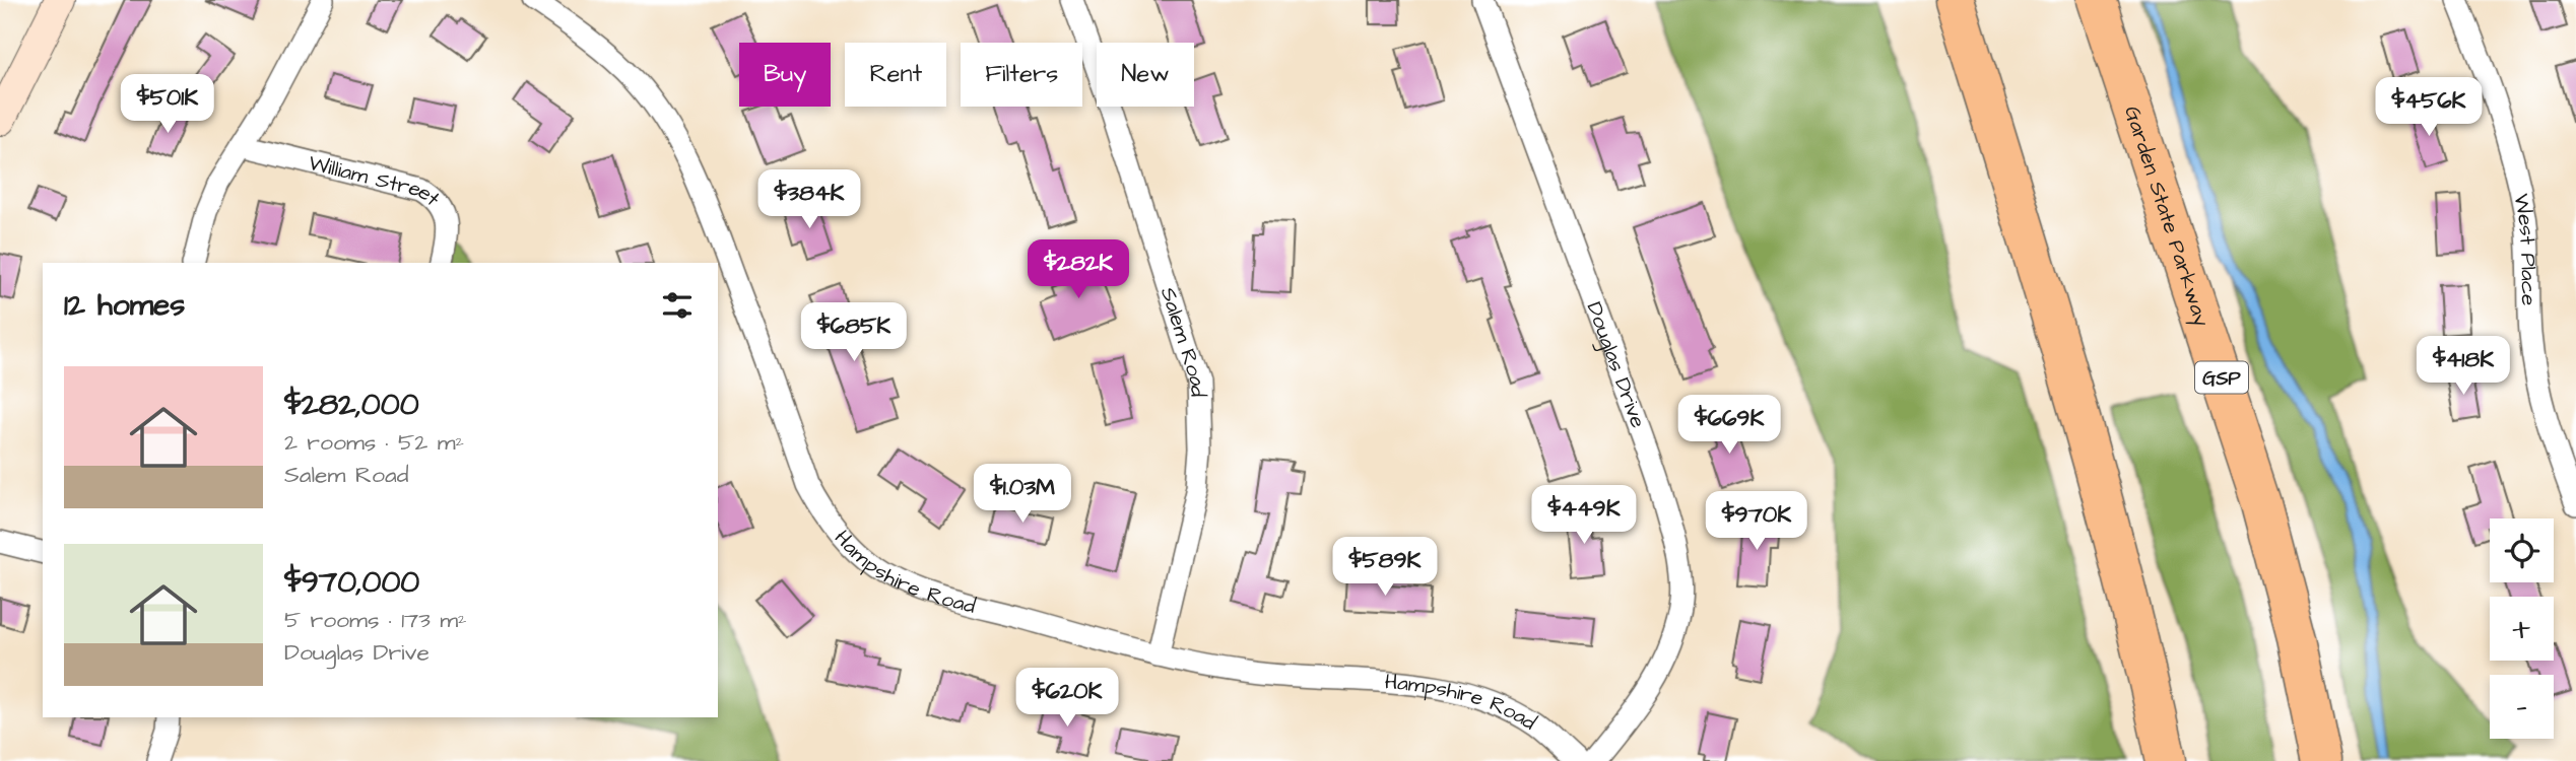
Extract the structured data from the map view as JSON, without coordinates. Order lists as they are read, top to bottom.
{
  "streets": {
    "highway": ["Garden State Parkway", "GSP"],
    "street": [
      "William Street",
      "West Place",
      "Salem Road",
      "Douglas Drive",
      "Hampshire Road"
    ]
  },
  "crossings": [
    ["Salem Road", "Hampshire Road"]
  ],
  "page": {
    "chip": [
      "Buy",
      "Rent",
      "Filters",
      "New"
    ],
    "price": [
      "$501K",
      "$456K",
      "$384K",
      "$282K",
      "$685K",
      "$418K",
      "$669K",
      "$1.03M",
      "$449K",
      "$970K",
      "$589K",
      "$620K"
    ],
    "heading": "12 homes",
    "list": [
      {
        "name": "$282,000",
        "note": "2 rooms · 52 m² · Salem Road"
      },
      {
        "name": "$970,000",
        "note": "5 rooms · 173 m² · Douglas Drive"
      }
    ],
    "map_buttons": ["+", "−"]
  }
}
